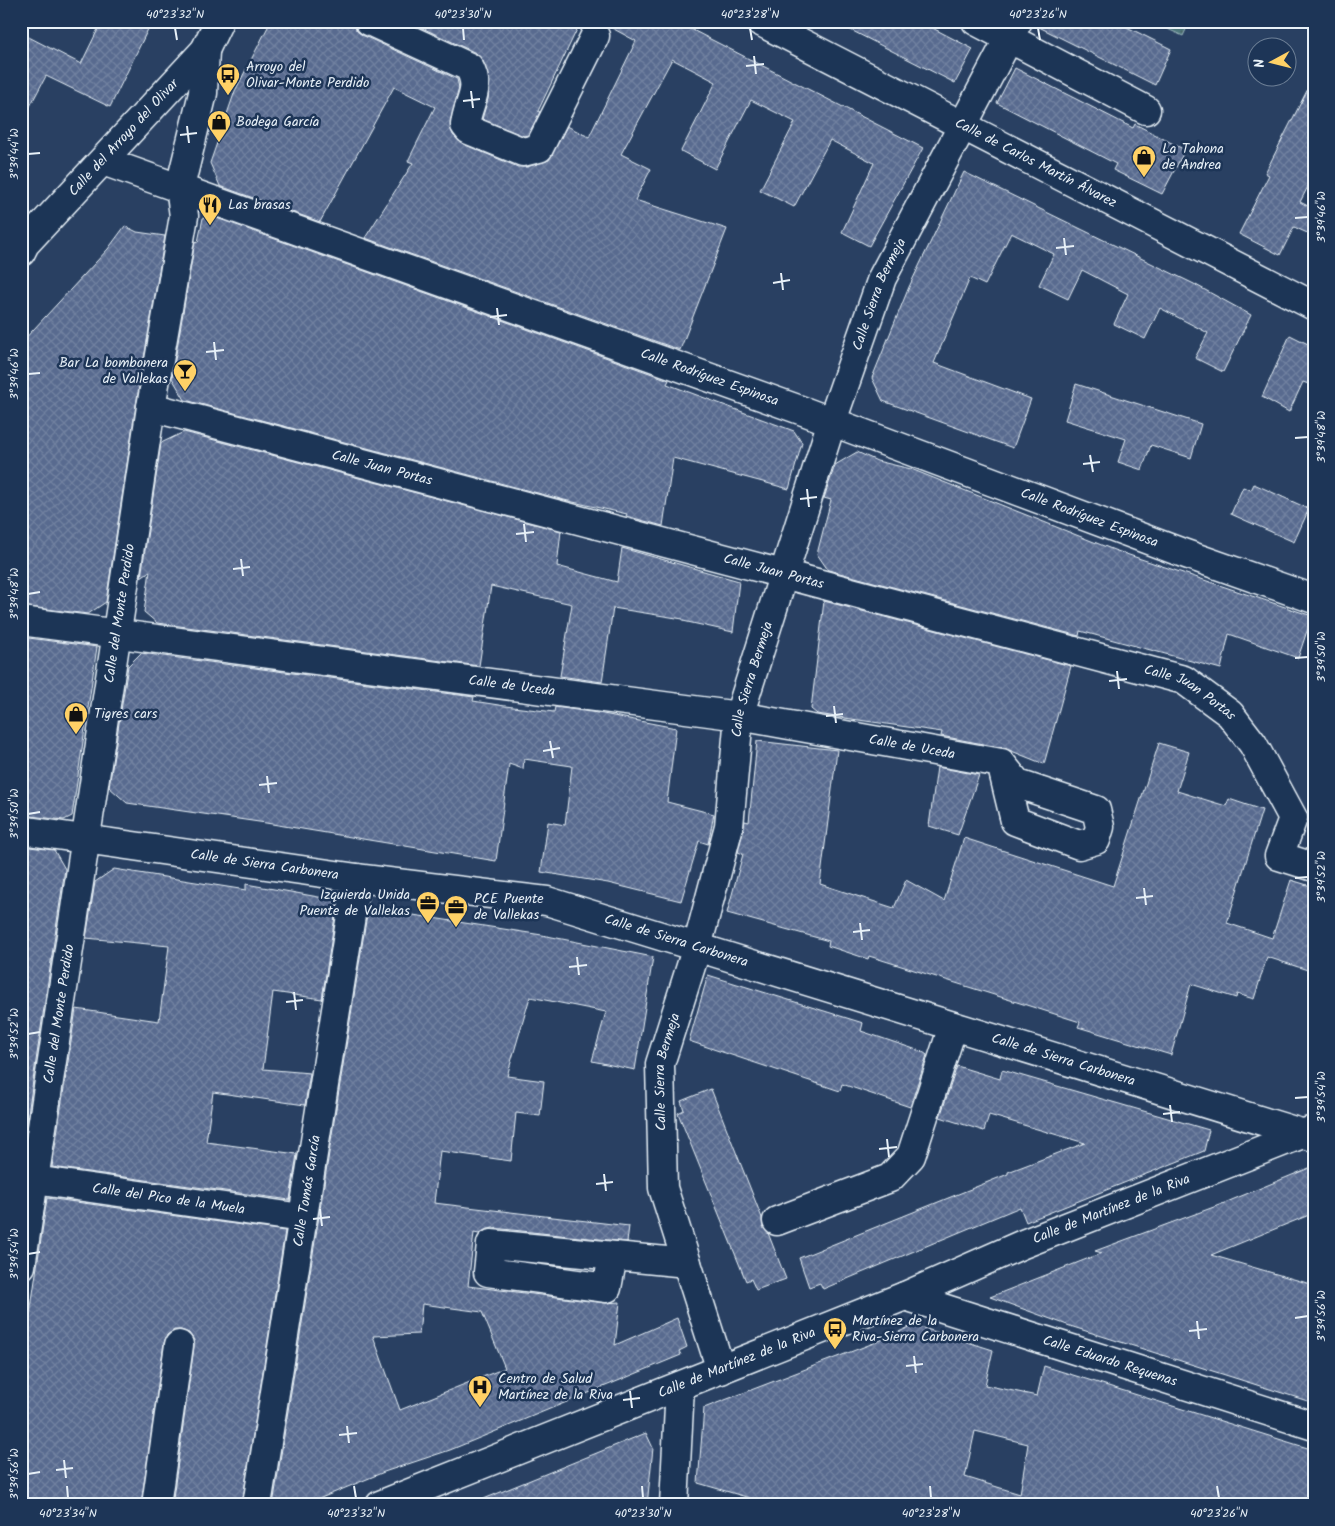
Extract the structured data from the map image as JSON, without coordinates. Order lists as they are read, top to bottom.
{
  "streets": {
    "street": [
      "Calle del Arroyo del Olivar",
      "Calle de Carlos Martín Álvarez",
      "Calle Sierra Bermeja",
      "Calle Rodríguez Espinosa",
      "Calle Juan Portas",
      "Calle del Monte Perdido",
      "Calle de Uceda",
      "Calle de Sierra Carbonera",
      "Calle Tomás García",
      "Calle del Pico de la Muela",
      "Calle de Martínez de la Riva",
      "Calle Eduardo Requenas"
    ]
  },
  "crossings": [
    ["Calle del Arroyo del Olivar", "Calle Rodríguez Espinosa"],
    ["Calle del Arroyo del Olivar", "Calle del Monte Perdido"],
    ["Calle de Carlos Martín Álvarez", "Calle Sierra Bermeja"],
    ["Calle Sierra Bermeja", "Calle Rodríguez Espinosa"],
    ["Calle Sierra Bermeja", "Calle Juan Portas"],
    ["Calle Sierra Bermeja", "Calle de Uceda"],
    ["Calle Sierra Bermeja", "Calle de Sierra Carbonera"],
    ["Calle Sierra Bermeja", "Calle de Martínez de la Riva"],
    ["Calle Rodríguez Espinosa", "Calle del Monte Perdido"],
    ["Calle Juan Portas", "Calle del Monte Perdido"],
    ["Calle del Monte Perdido", "Calle de Uceda"],
    ["Calle del Monte Perdido", "Calle de Sierra Carbonera"],
    ["Calle del Monte Perdido", "Calle del Pico de la Muela"],
    ["Calle de Sierra Carbonera", "Calle Tomás García"],
    ["Calle de Sierra Carbonera", "Calle de Martínez de la Riva"],
    ["Calle Tomás García", "Calle del Pico de la Muela"],
    ["Calle de Martínez de la Riva", "Calle Eduardo Requenas"]
  ],
  "places": {
    "bus stop": ["Arroyo del Olivar-Monte Perdido", "Martínez de la Riva-Sierra Carbonera"],
    "shop": ["Bodega García", "La Tahona de Andrea", "Tigres cars"],
    "restaurant": ["Las brasas"],
    "bar": ["Bar La bombonera de Vallekas"],
    "office": ["Izquierda Unida Puente de Vallekas", "PCE Puente de Vallekas"],
    "hospital": ["Centro de Salud Martínez de la Riva"]
  },
  "north": "left",
  "coordinates": [
    "40°23'32\"N",
    "40°23'30\"N",
    "40°23'28\"N",
    "40°23'26\"N",
    "3°39'44\"W",
    "3°39'46\"W",
    "3°39'48\"W",
    "3°39'50\"W",
    "3°39'52\"W",
    "3°39'54\"W",
    "3°39'56\"W",
    "40°23'34\"N"
  ]
}
